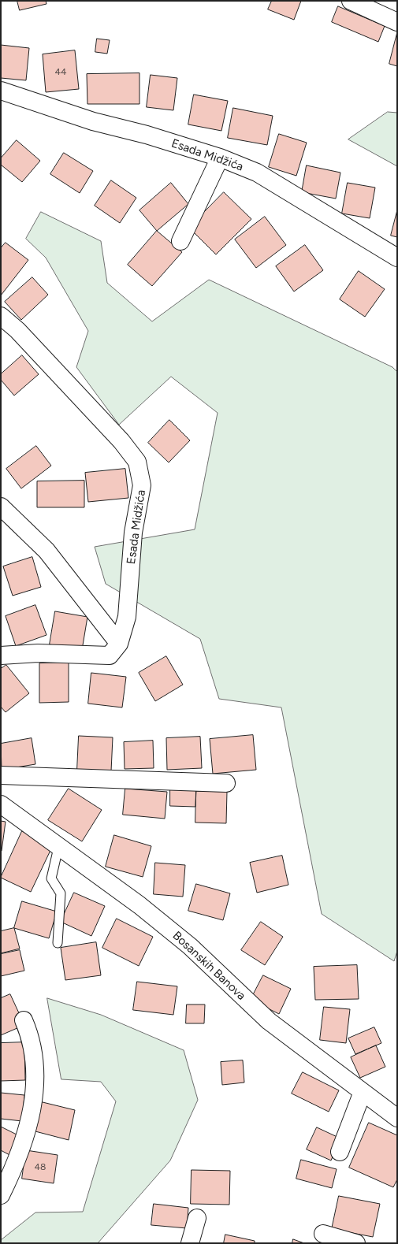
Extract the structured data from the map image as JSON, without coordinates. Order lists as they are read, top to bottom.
{
  "streets": {
    "street": ["Esada Midžića", "Bosanskih Banova"]
  },
  "house_numbers": ["44", "48"]
}
